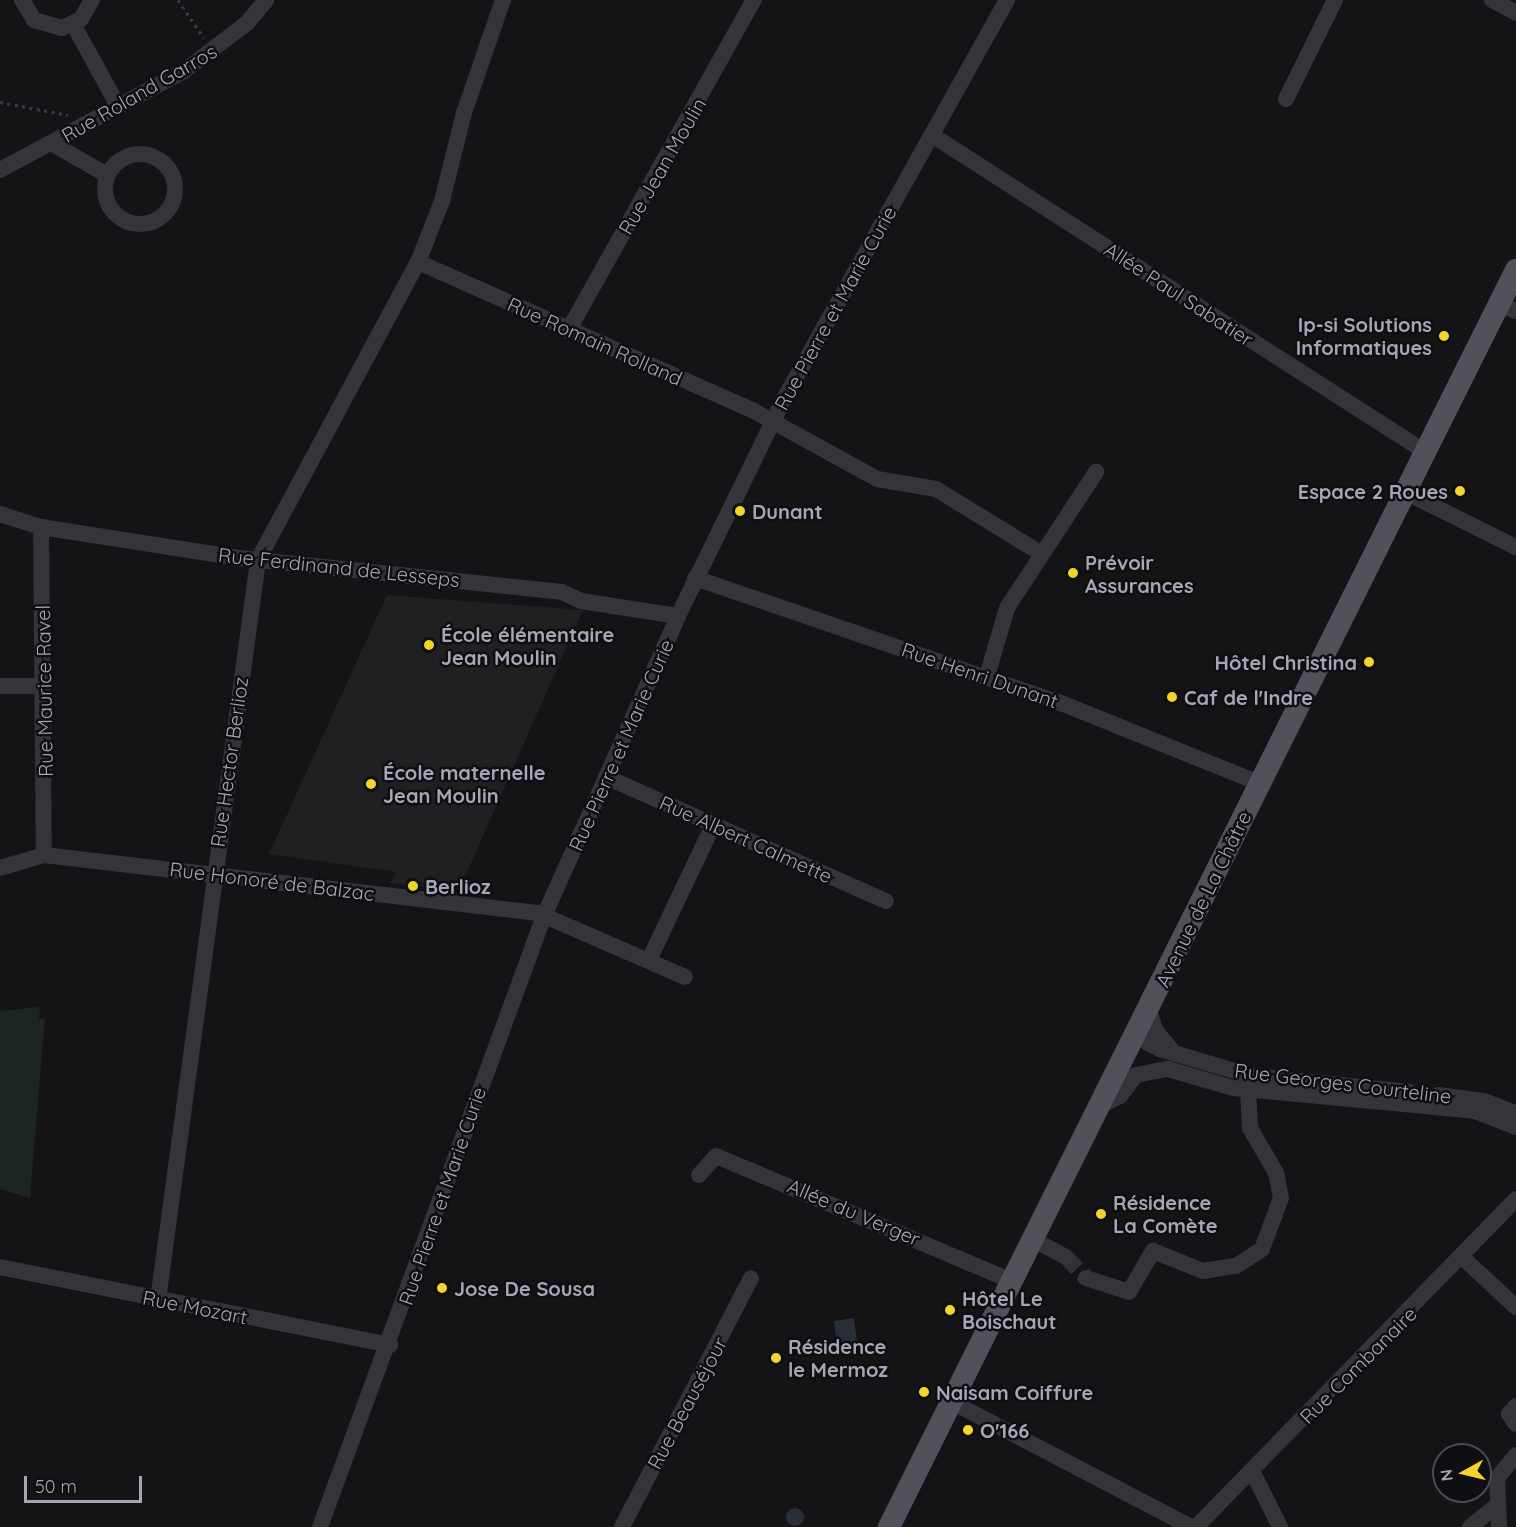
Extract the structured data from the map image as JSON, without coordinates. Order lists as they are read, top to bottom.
{
  "streets": {
    "main road": ["Avenue de La Châtre"],
    "street": [
      "Rue Roland Garros",
      "Rue Jean Moulin",
      "Allée Paul Sabatier",
      "Rue Pierre et Marie Curie",
      "Rue Romain Rolland",
      "Rue Ferdinand de Lesseps",
      "Rue Henri Dunant",
      "Rue Maurice Ravel",
      "Rue Hector Berlioz",
      "Rue Albert Calmette",
      "Rue Honoré de Balzac",
      "Rue Georges Courteline",
      "Allée du Verger",
      "Rue Mozart",
      "Rue Combanaire",
      "Rue Beauséjour"
    ]
  },
  "crossings": [
    ["Rue Jean Moulin", "Rue Romain Rolland"],
    ["Allée Paul Sabatier", "Rue Pierre et Marie Curie"],
    ["Allée Paul Sabatier", "Avenue de La Châtre"],
    ["Rue Pierre et Marie Curie", "Rue Romain Rolland"],
    ["Rue Pierre et Marie Curie", "Rue Ferdinand de Lesseps"],
    ["Rue Pierre et Marie Curie", "Rue Henri Dunant"],
    ["Rue Pierre et Marie Curie", "Rue Albert Calmette"],
    ["Rue Pierre et Marie Curie", "Rue Honoré de Balzac"],
    ["Rue Pierre et Marie Curie", "Rue Mozart"],
    ["Rue Romain Rolland", "Rue Hector Berlioz"],
    ["Rue Ferdinand de Lesseps", "Rue Maurice Ravel"],
    ["Rue Ferdinand de Lesseps", "Rue Hector Berlioz"],
    ["Rue Henri Dunant", "Avenue de La Châtre"],
    ["Rue Maurice Ravel", "Rue Honoré de Balzac"],
    ["Rue Hector Berlioz", "Rue Honoré de Balzac"],
    ["Rue Hector Berlioz", "Rue Mozart"],
    ["Avenue de La Châtre", "Rue Georges Courteline"],
    ["Avenue de La Châtre", "Allée du Verger"]
  ],
  "places": [
    "Ip-si Solutions Informatiques",
    "Espace 2 Roues",
    "Dunant",
    "Prévoir Assurances",
    "École élémentaire Jean Moulin",
    "Hôtel Christina",
    "Caf de l'Indre",
    "École maternelle Jean Moulin",
    "Berlioz",
    "Résidence La Comète",
    "Jose De Sousa",
    "Hôtel Le Boischaut",
    "Résidence le Mermoz",
    "Naisam Coiffure",
    "O'166"
  ],
  "scale_bar": "50 m",
  "north": "left"
}
